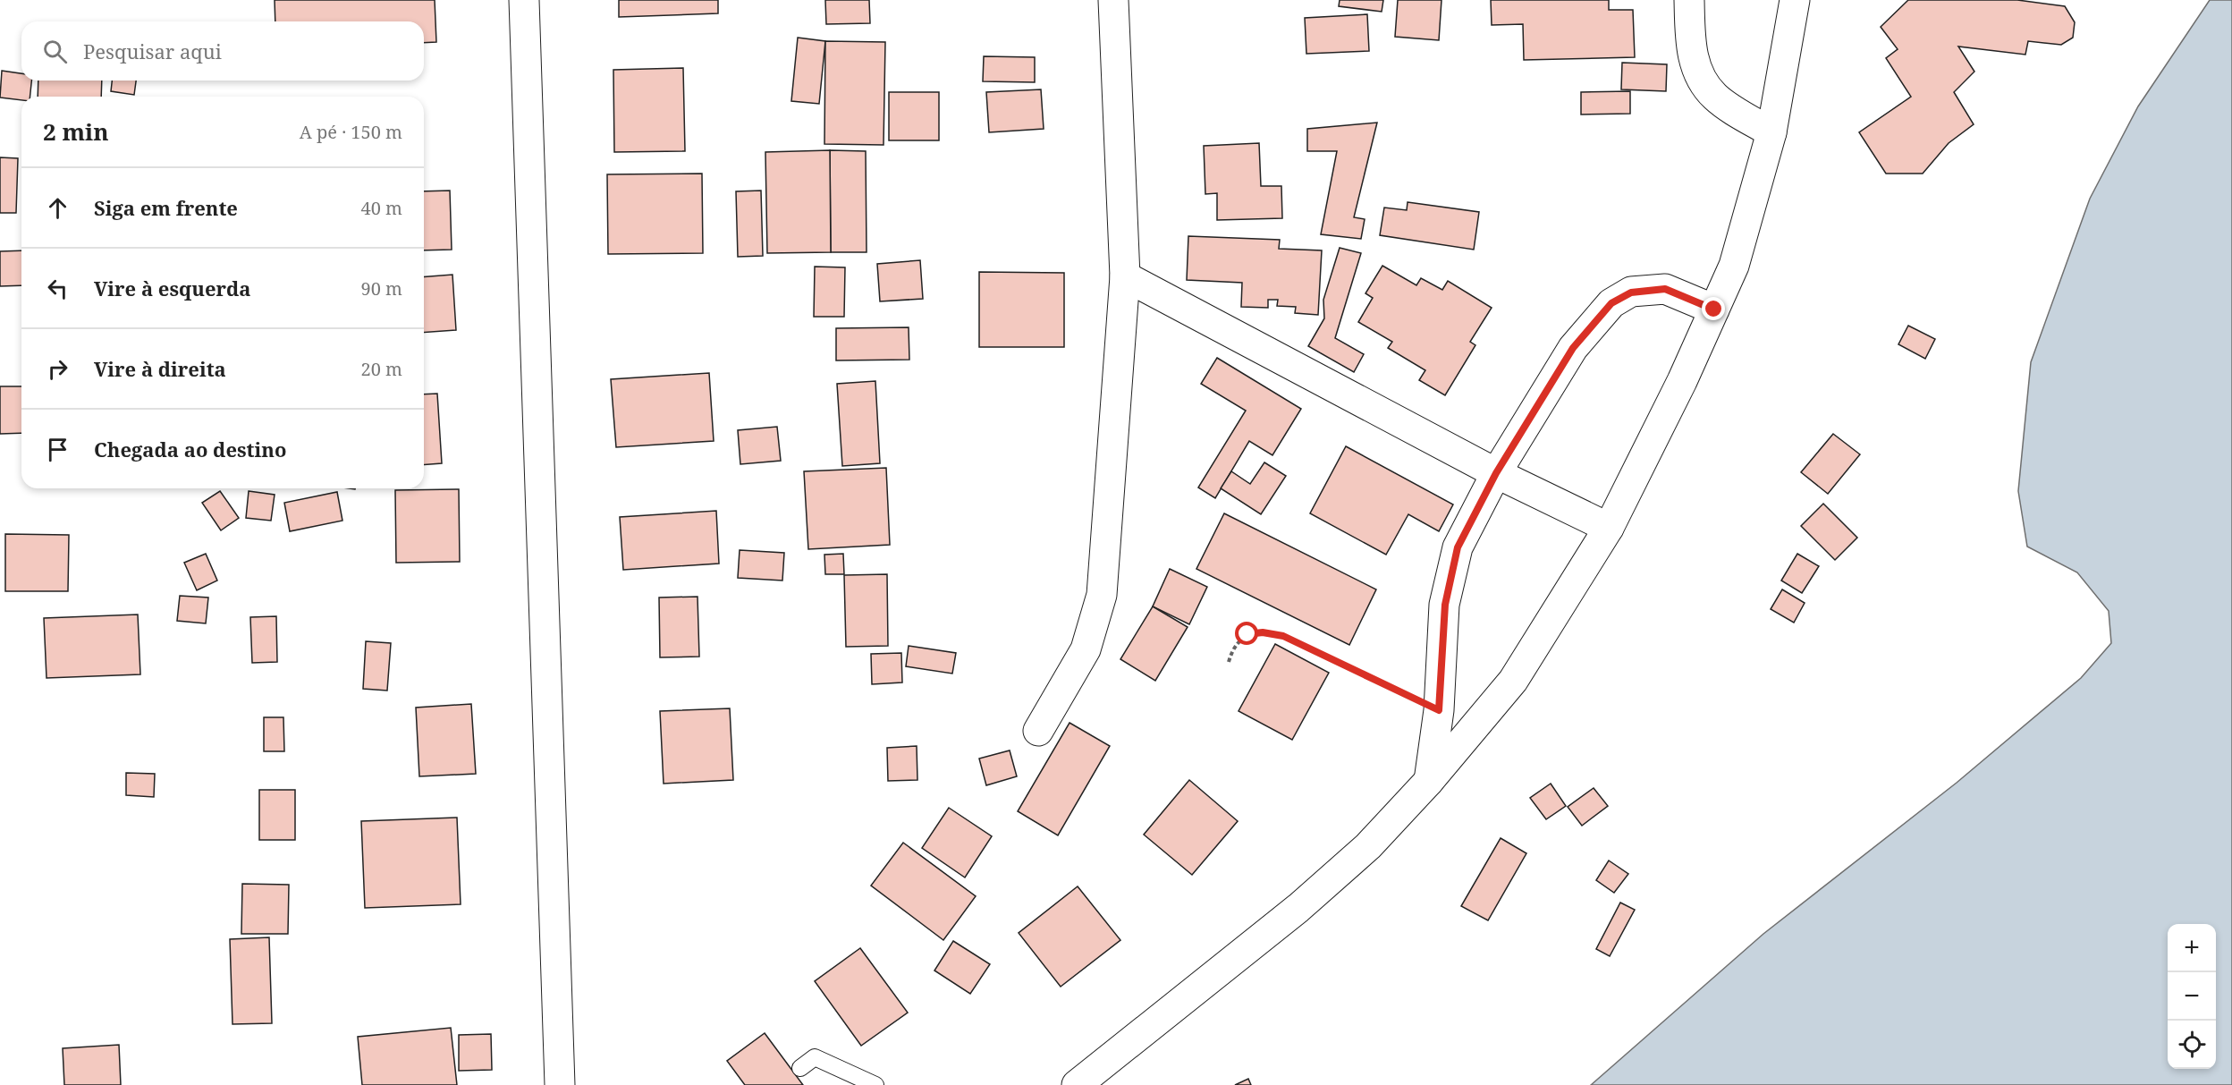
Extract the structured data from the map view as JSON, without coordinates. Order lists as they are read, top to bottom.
{
  "page": {
    "search": "Pesquisar aqui",
    "heading": ["2 min", "A pé · 150 m"],
    "list": [
      ["Siga em frente", "40 m"],
      ["Vire à esquerda", "90 m"],
      ["Vire à direita", "20 m"],
      "Chegada ao destino"
    ],
    "map_buttons": ["+", "−"]
  }
}
